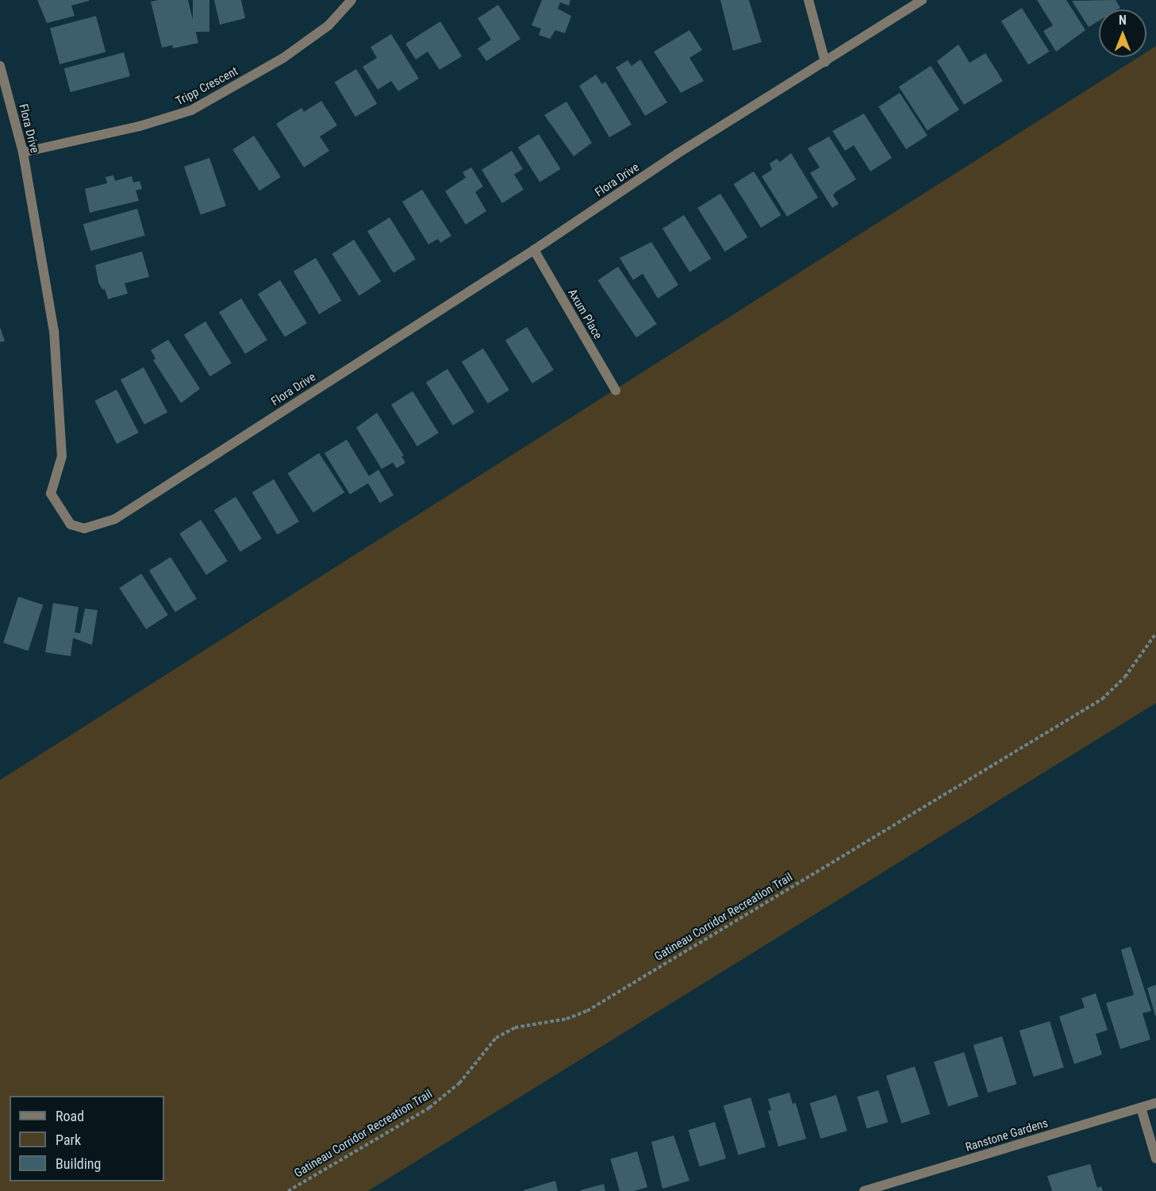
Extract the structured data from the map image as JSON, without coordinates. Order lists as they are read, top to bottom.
{
  "streets": {
    "street": [
      "Tripp Crescent",
      "Flora Drive",
      "Axum Place",
      "Ranstone Gardens"
    ],
    "path": ["Gatineau Corridor Recreation Trail"]
  },
  "crossings": [
    ["Tripp Crescent", "Flora Drive"],
    ["Flora Drive", "Axum Place"]
  ],
  "legend": ["Road", "Park", "Building"],
  "north": "top"
}
